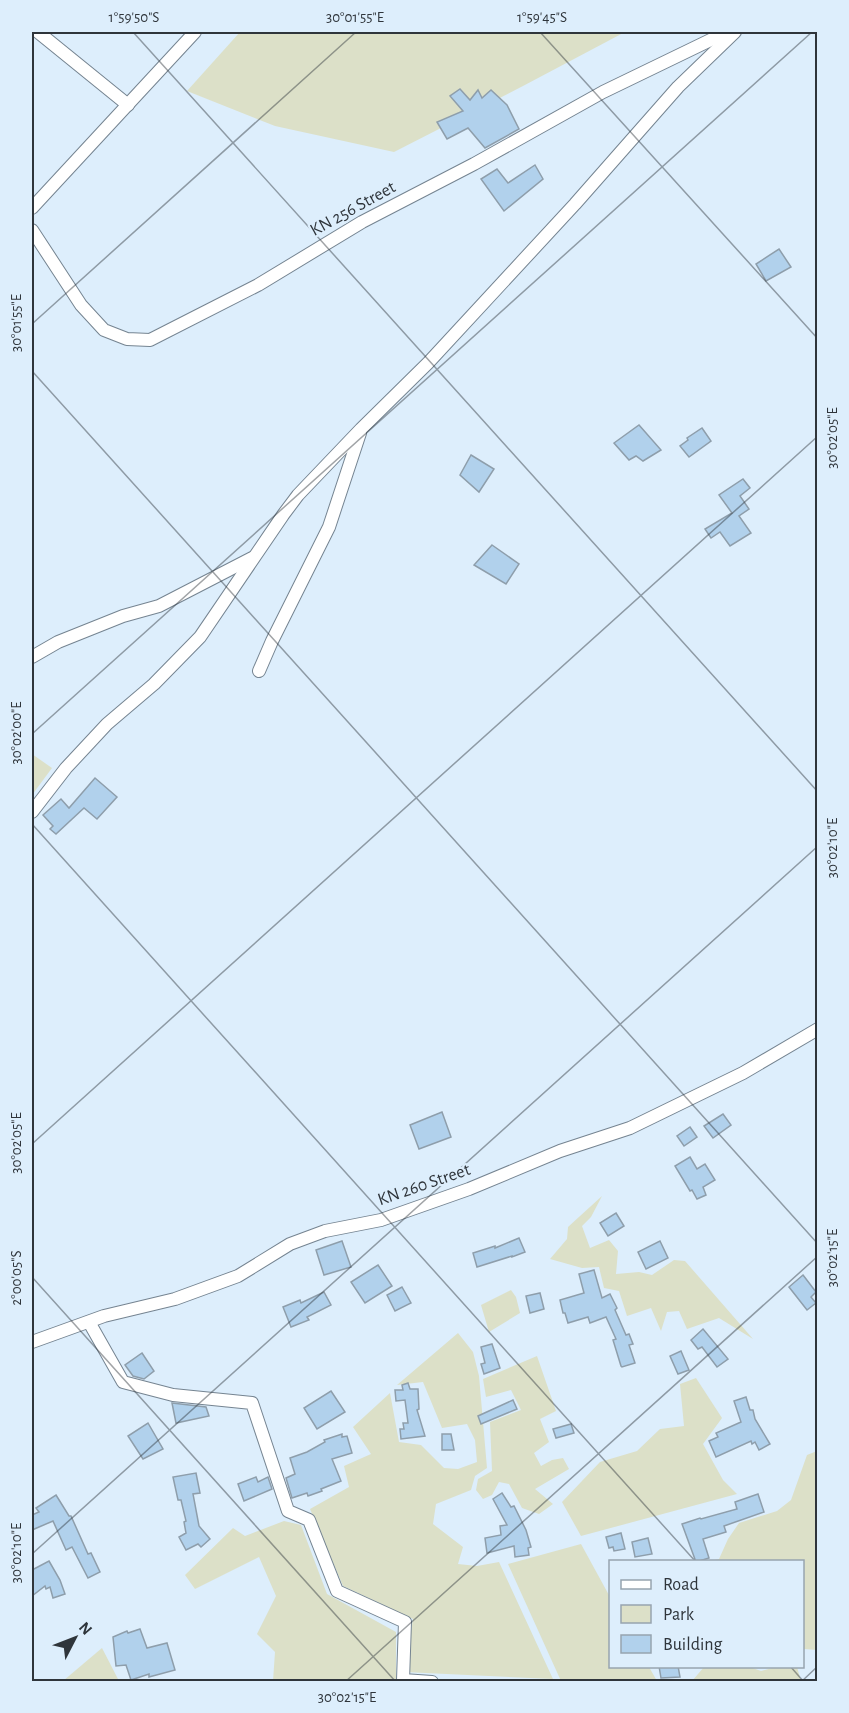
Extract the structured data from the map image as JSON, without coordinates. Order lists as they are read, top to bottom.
{
  "streets": {
    "street": ["KN 256 Street", "KN 260 Street"]
  },
  "legend": ["Road", "Park", "Building"],
  "north": "top right",
  "coordinates": [
    "1°59'50\"S",
    "30°01'55\"E",
    "1°59'45\"S",
    "30°02'05\"E",
    "30°02'00\"E",
    "30°02'10\"E",
    "30°02'15\"E",
    "2°00'05\"S"
  ]
}
